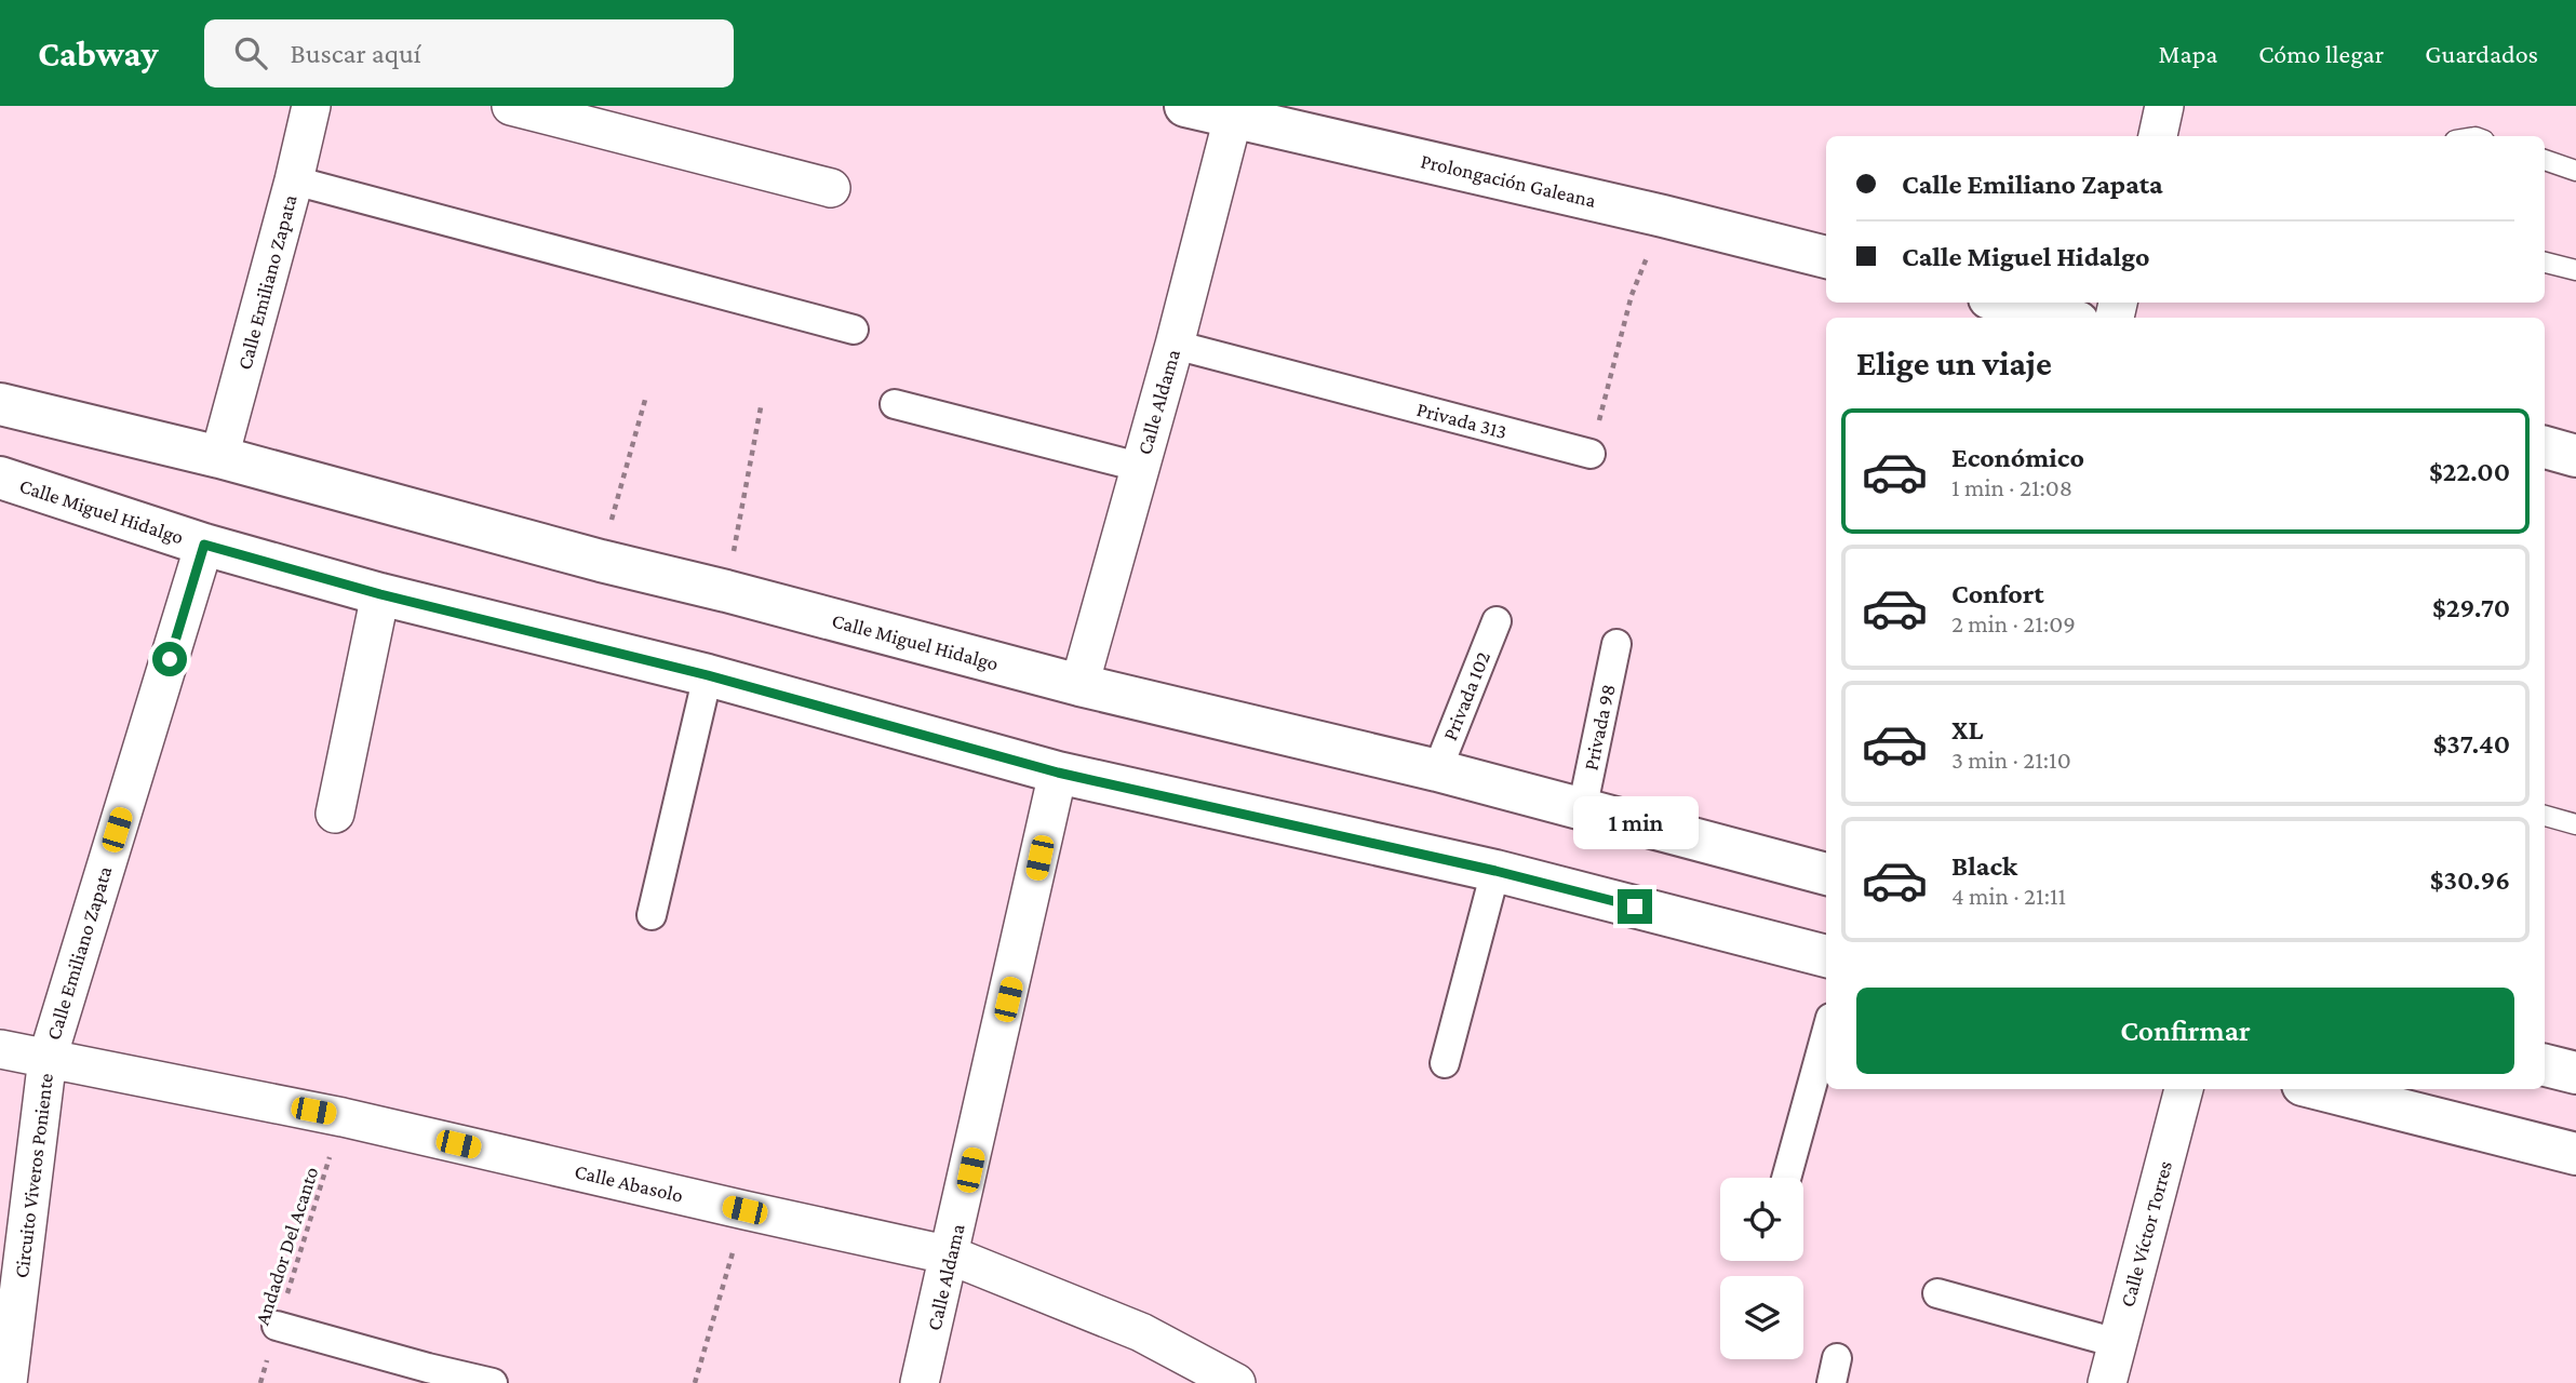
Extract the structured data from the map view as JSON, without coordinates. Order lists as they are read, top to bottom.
{
  "streets": {
    "main road": ["Prolongación Galeana", "Calle Miguel Hidalgo"],
    "street": [
      "Calle Emiliano Zapata",
      "Calle Aldama",
      "Privada 313",
      "Privada 102",
      "Privada 98",
      "Circuito Viveros Poniente",
      "Calle Abasolo",
      "Calle Víctor Torres"
    ],
    "path": ["Andador Del Acanto"]
  },
  "crossings": [
    ["Prolongación Galeana", "Calle Aldama"],
    ["Calle Emiliano Zapata", "Calle Miguel Hidalgo"],
    ["Calle Emiliano Zapata", "Circuito Viveros Poniente"],
    ["Calle Emiliano Zapata", "Calle Abasolo"],
    ["Calle Aldama", "Privada 313"],
    ["Calle Aldama", "Calle Miguel Hidalgo"],
    ["Calle Aldama", "Calle Abasolo"],
    ["Calle Miguel Hidalgo", "Privada 102"],
    ["Calle Miguel Hidalgo", "Privada 98"],
    ["Circuito Viveros Poniente", "Calle Abasolo"],
    ["Calle Abasolo", "Andador Del Acanto"]
  ],
  "page": {
    "header": "Cabway",
    "search": "Buscar aquí",
    "nav": ["Mapa", "Cómo llegar", "Guardados"],
    "banner": ["Calle Emiliano Zapata", "Calle Miguel Hidalgo"],
    "heading": "Elige un viaje",
    "list": [
      {
        "name": "Económico",
        "note": "1 min · 21:08",
        "value": "$22.00"
      },
      {
        "name": "Confort",
        "note": "2 min · 21:09",
        "value": "$29.70"
      },
      {
        "name": "XL",
        "note": "3 min · 21:10",
        "value": "$37.40"
      },
      {
        "name": "Black",
        "note": "4 min · 21:11",
        "value": "$30.96"
      }
    ],
    "bubble": "1 min",
    "buttons": "Confirmar"
  }
}
